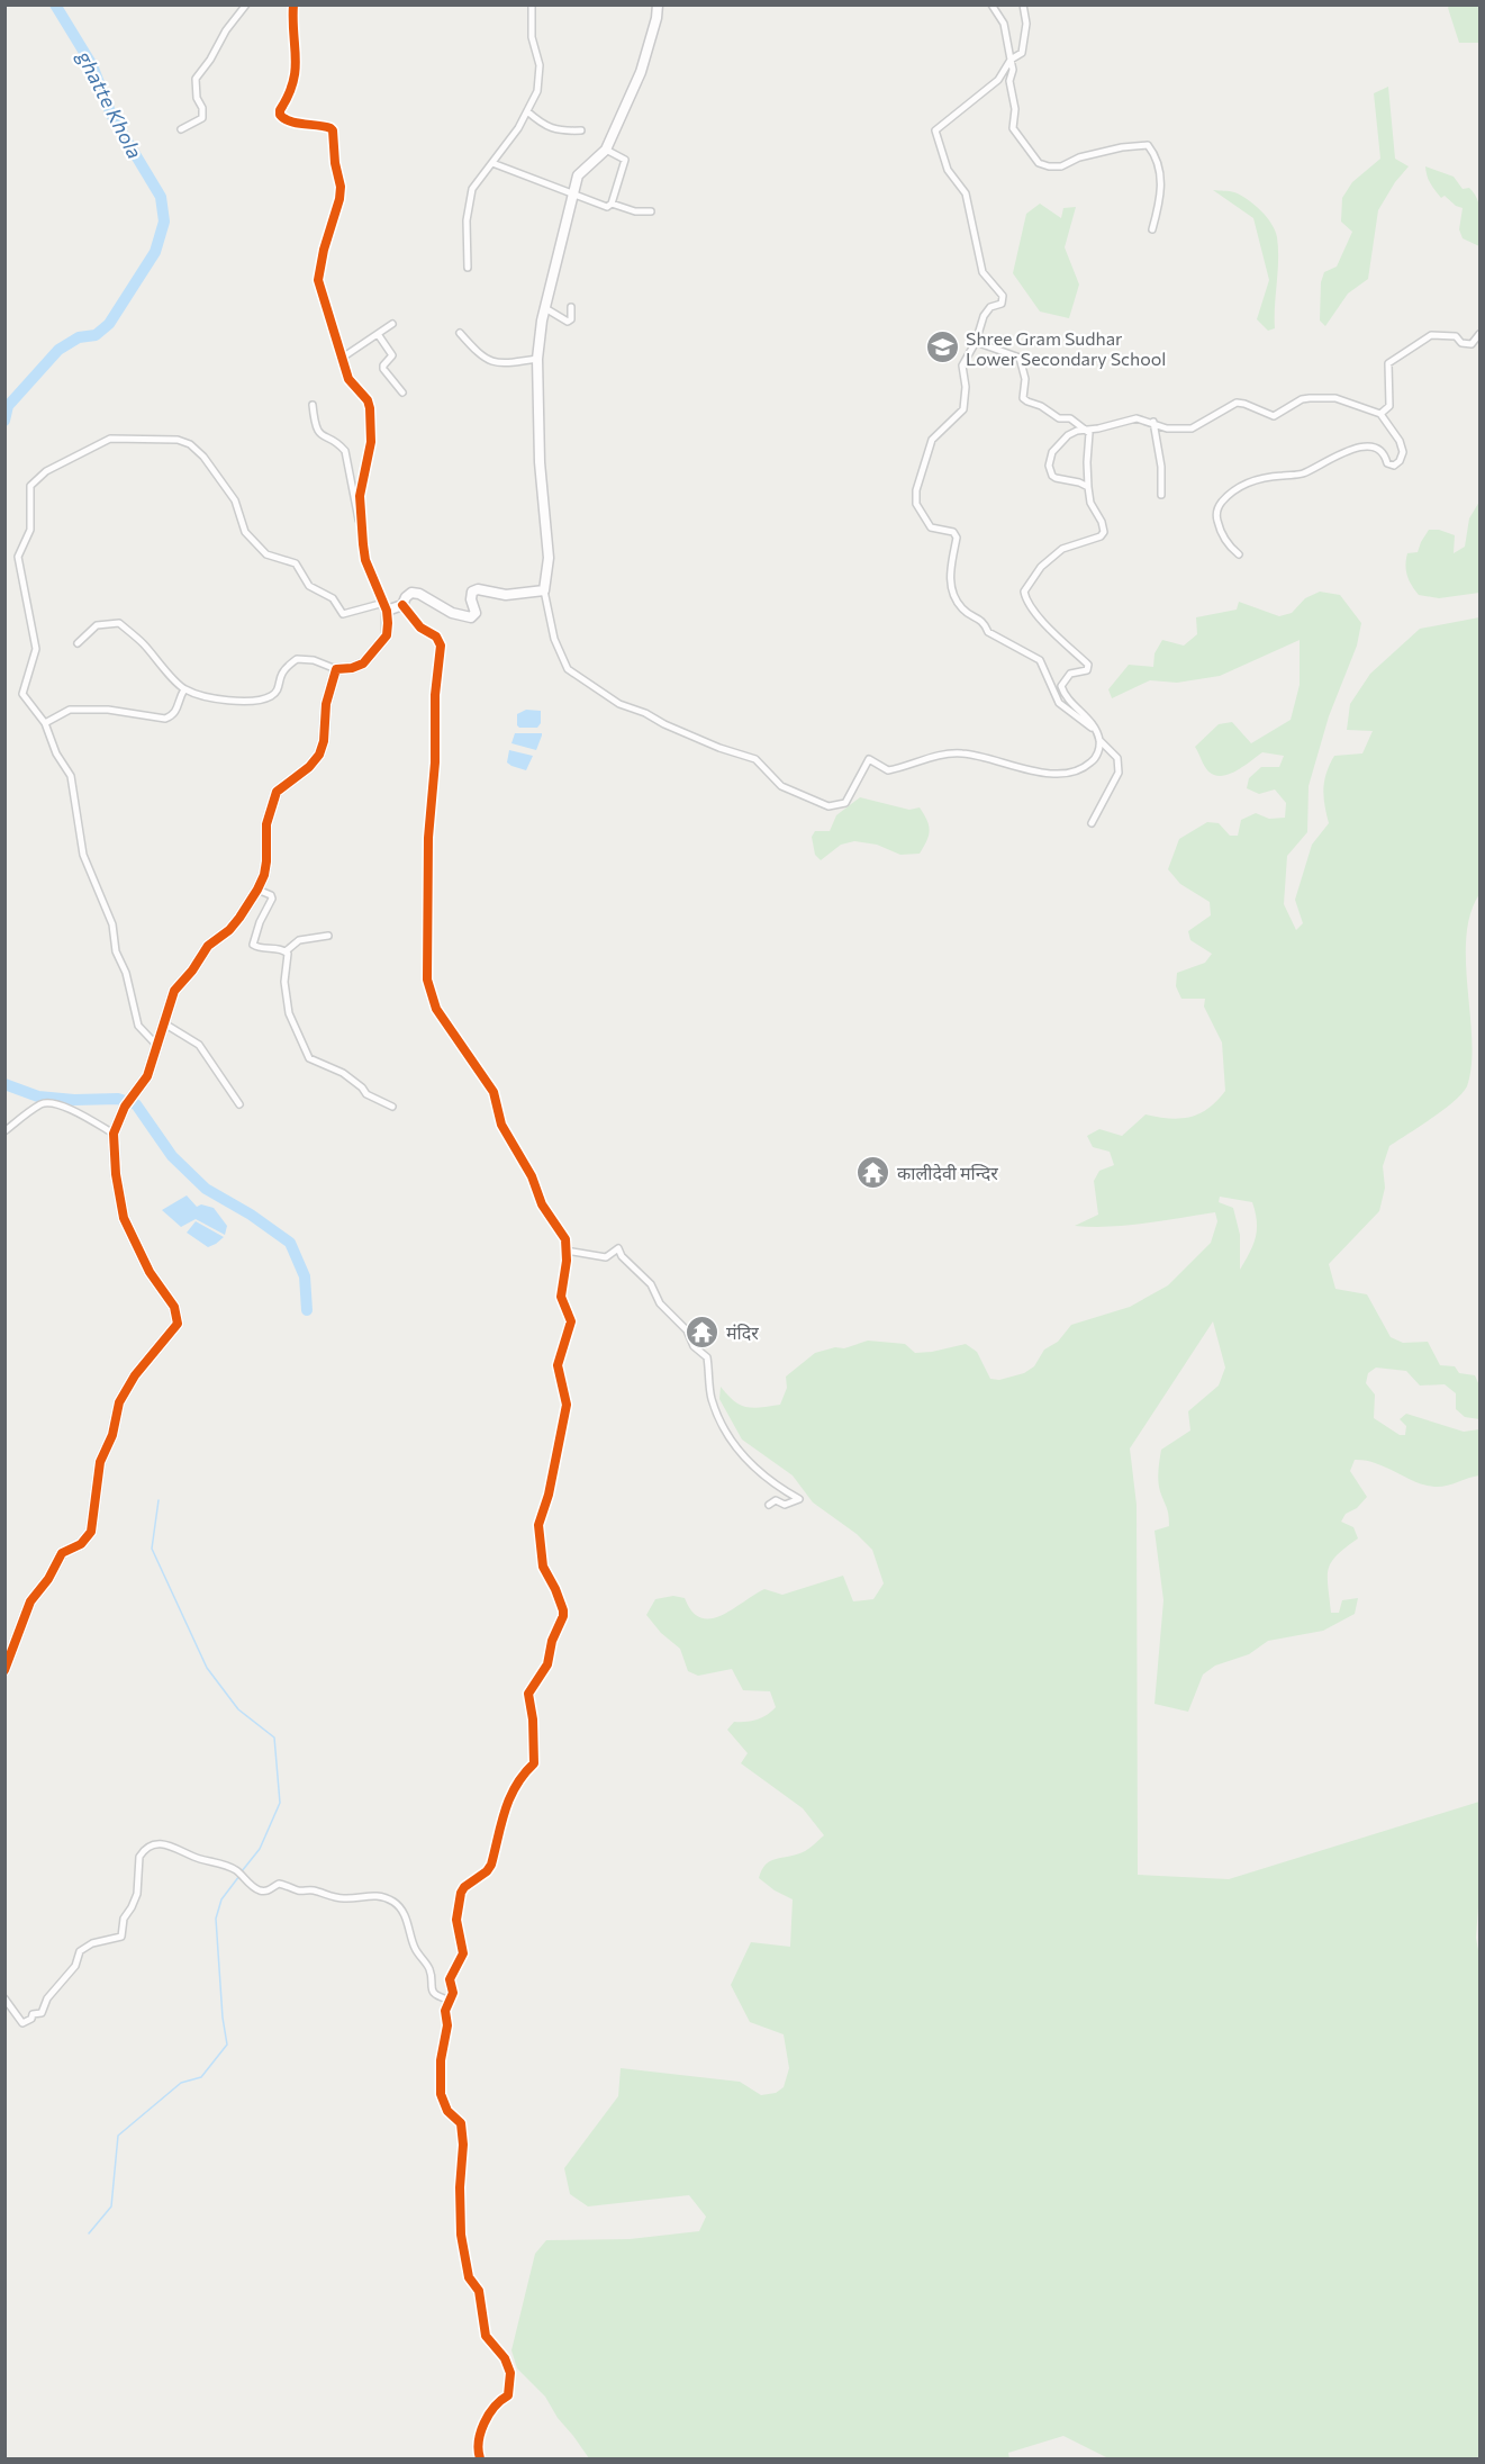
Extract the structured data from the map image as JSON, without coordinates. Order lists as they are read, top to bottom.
{
  "water": ["ghatte Khola"],
  "places": {
    "school or university": ["Shree Gram Sudhar Lower Secondary School"],
    "temple": ["कालीदेवी मन्दिर", "मंदिर"]
  }
}
